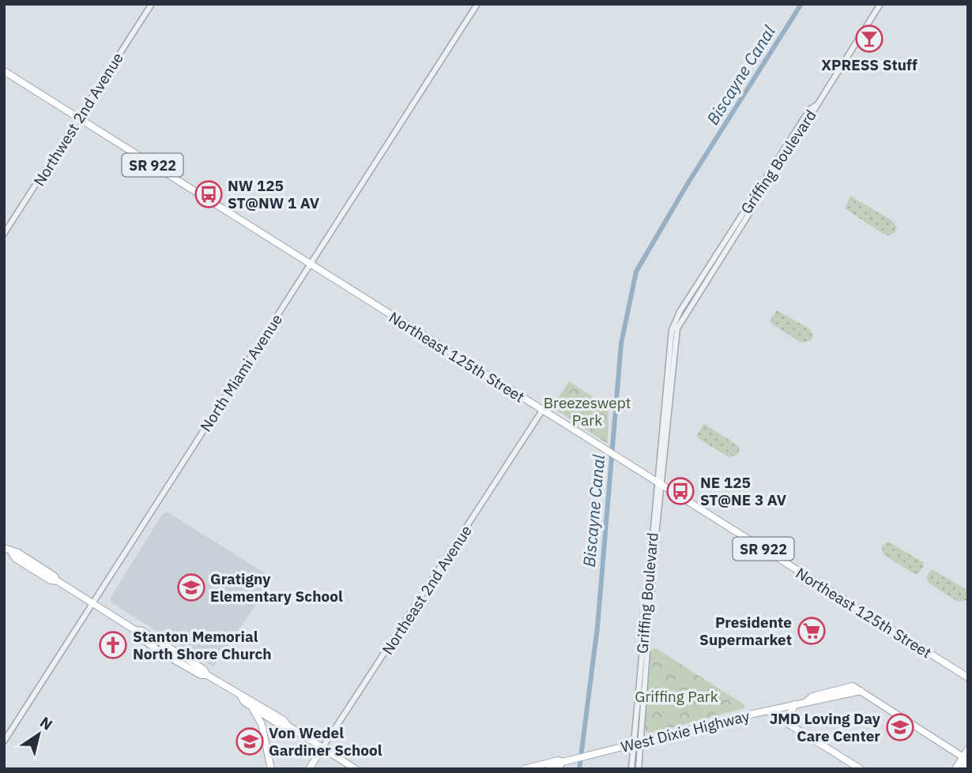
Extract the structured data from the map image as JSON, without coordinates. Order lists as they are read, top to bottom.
{
  "streets": {
    "main road": [
      "SR 922",
      "Northeast 125th Street",
      "Northeast 2nd Avenue",
      "West Dixie Highway"
    ],
    "street": ["Northwest 2nd Avenue", "Griffing Boulevard", "North Miami Avenue"]
  },
  "crossings": [
    ["Northwest 2nd Avenue", "SR 922"],
    ["Griffing Boulevard", "Northeast 125th Street"],
    ["Griffing Boulevard", "West Dixie Highway"],
    ["SR 922", "Northeast 125th Street"],
    ["SR 922", "North Miami Avenue"],
    ["Northeast 125th Street", "North Miami Avenue"],
    ["Northeast 125th Street", "Northeast 2nd Avenue"]
  ],
  "water": ["Biscayne Canal"],
  "parks": ["Breezeswept Park", "Griffing Park"],
  "places": {
    "bar": ["XPRESS Stuff"],
    "bus stop": ["NW 125 ST@NW 1 AV", "NE 125 ST@NE 3 AV"],
    "school or university": ["Gratigny Elementary School", "JMD Loving Day Care Center", "Von Wedel Gardiner School"],
    "supermarket": ["Presidente Supermarket"],
    "church": ["Stanton Memorial North Shore Church"]
  },
  "north": "top right"
}
